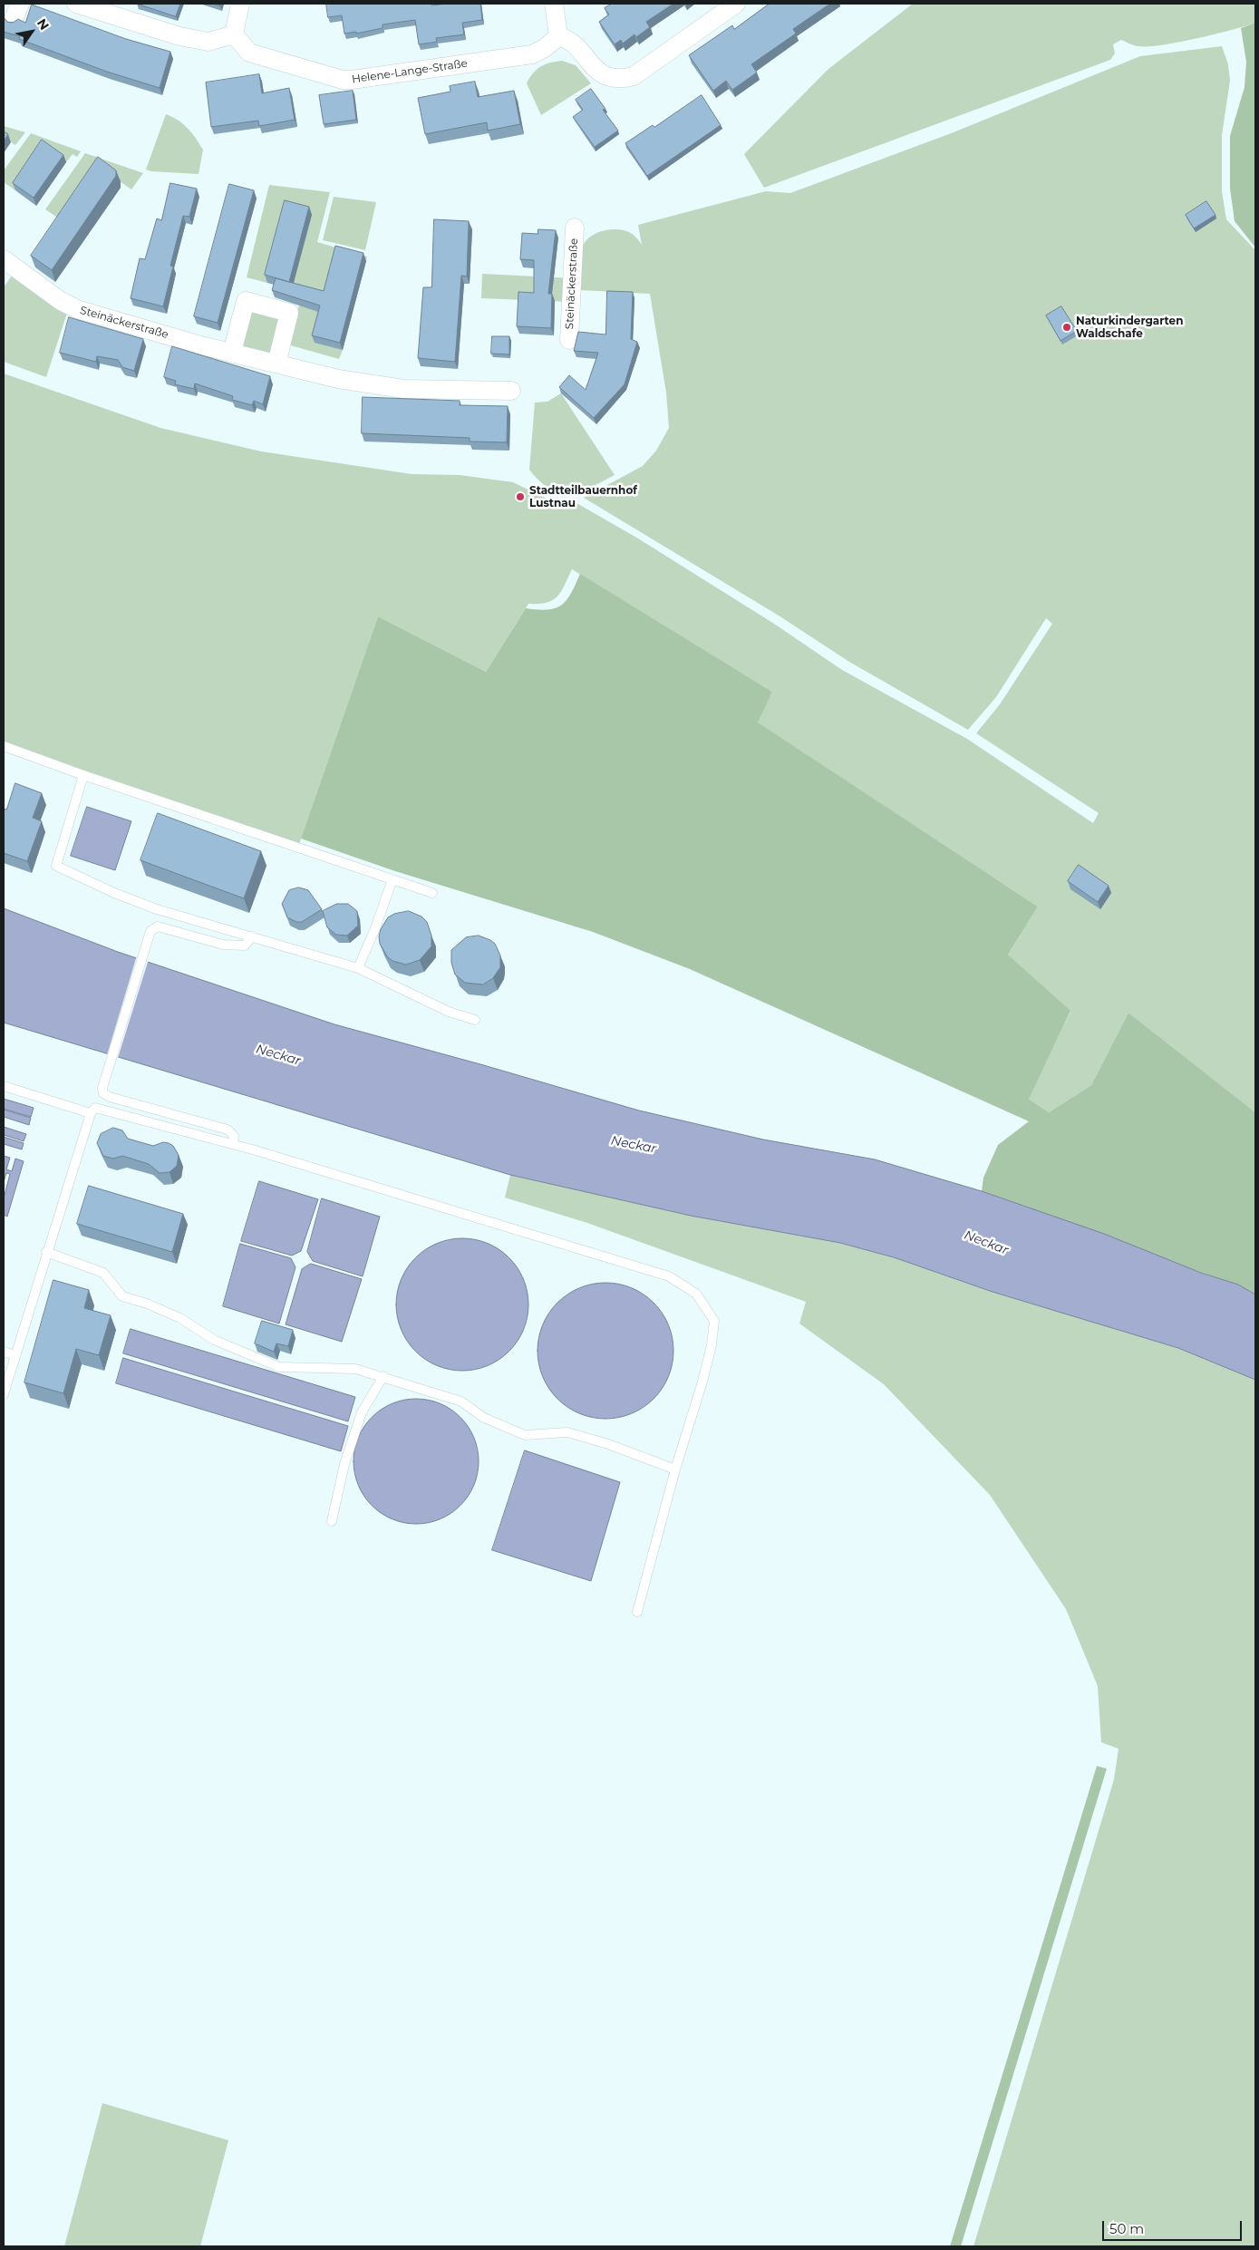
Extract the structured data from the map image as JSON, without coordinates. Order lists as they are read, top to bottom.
{
  "streets": {
    "street": ["Helene-Lange-Straße", "Steinäckerstraße"]
  },
  "water": ["Neckar"],
  "places": ["Naturkindergarten Waldschafe", "Stadtteilbauernhof Lustnau"],
  "scale_bar": "50 m",
  "north": "top right"
}
